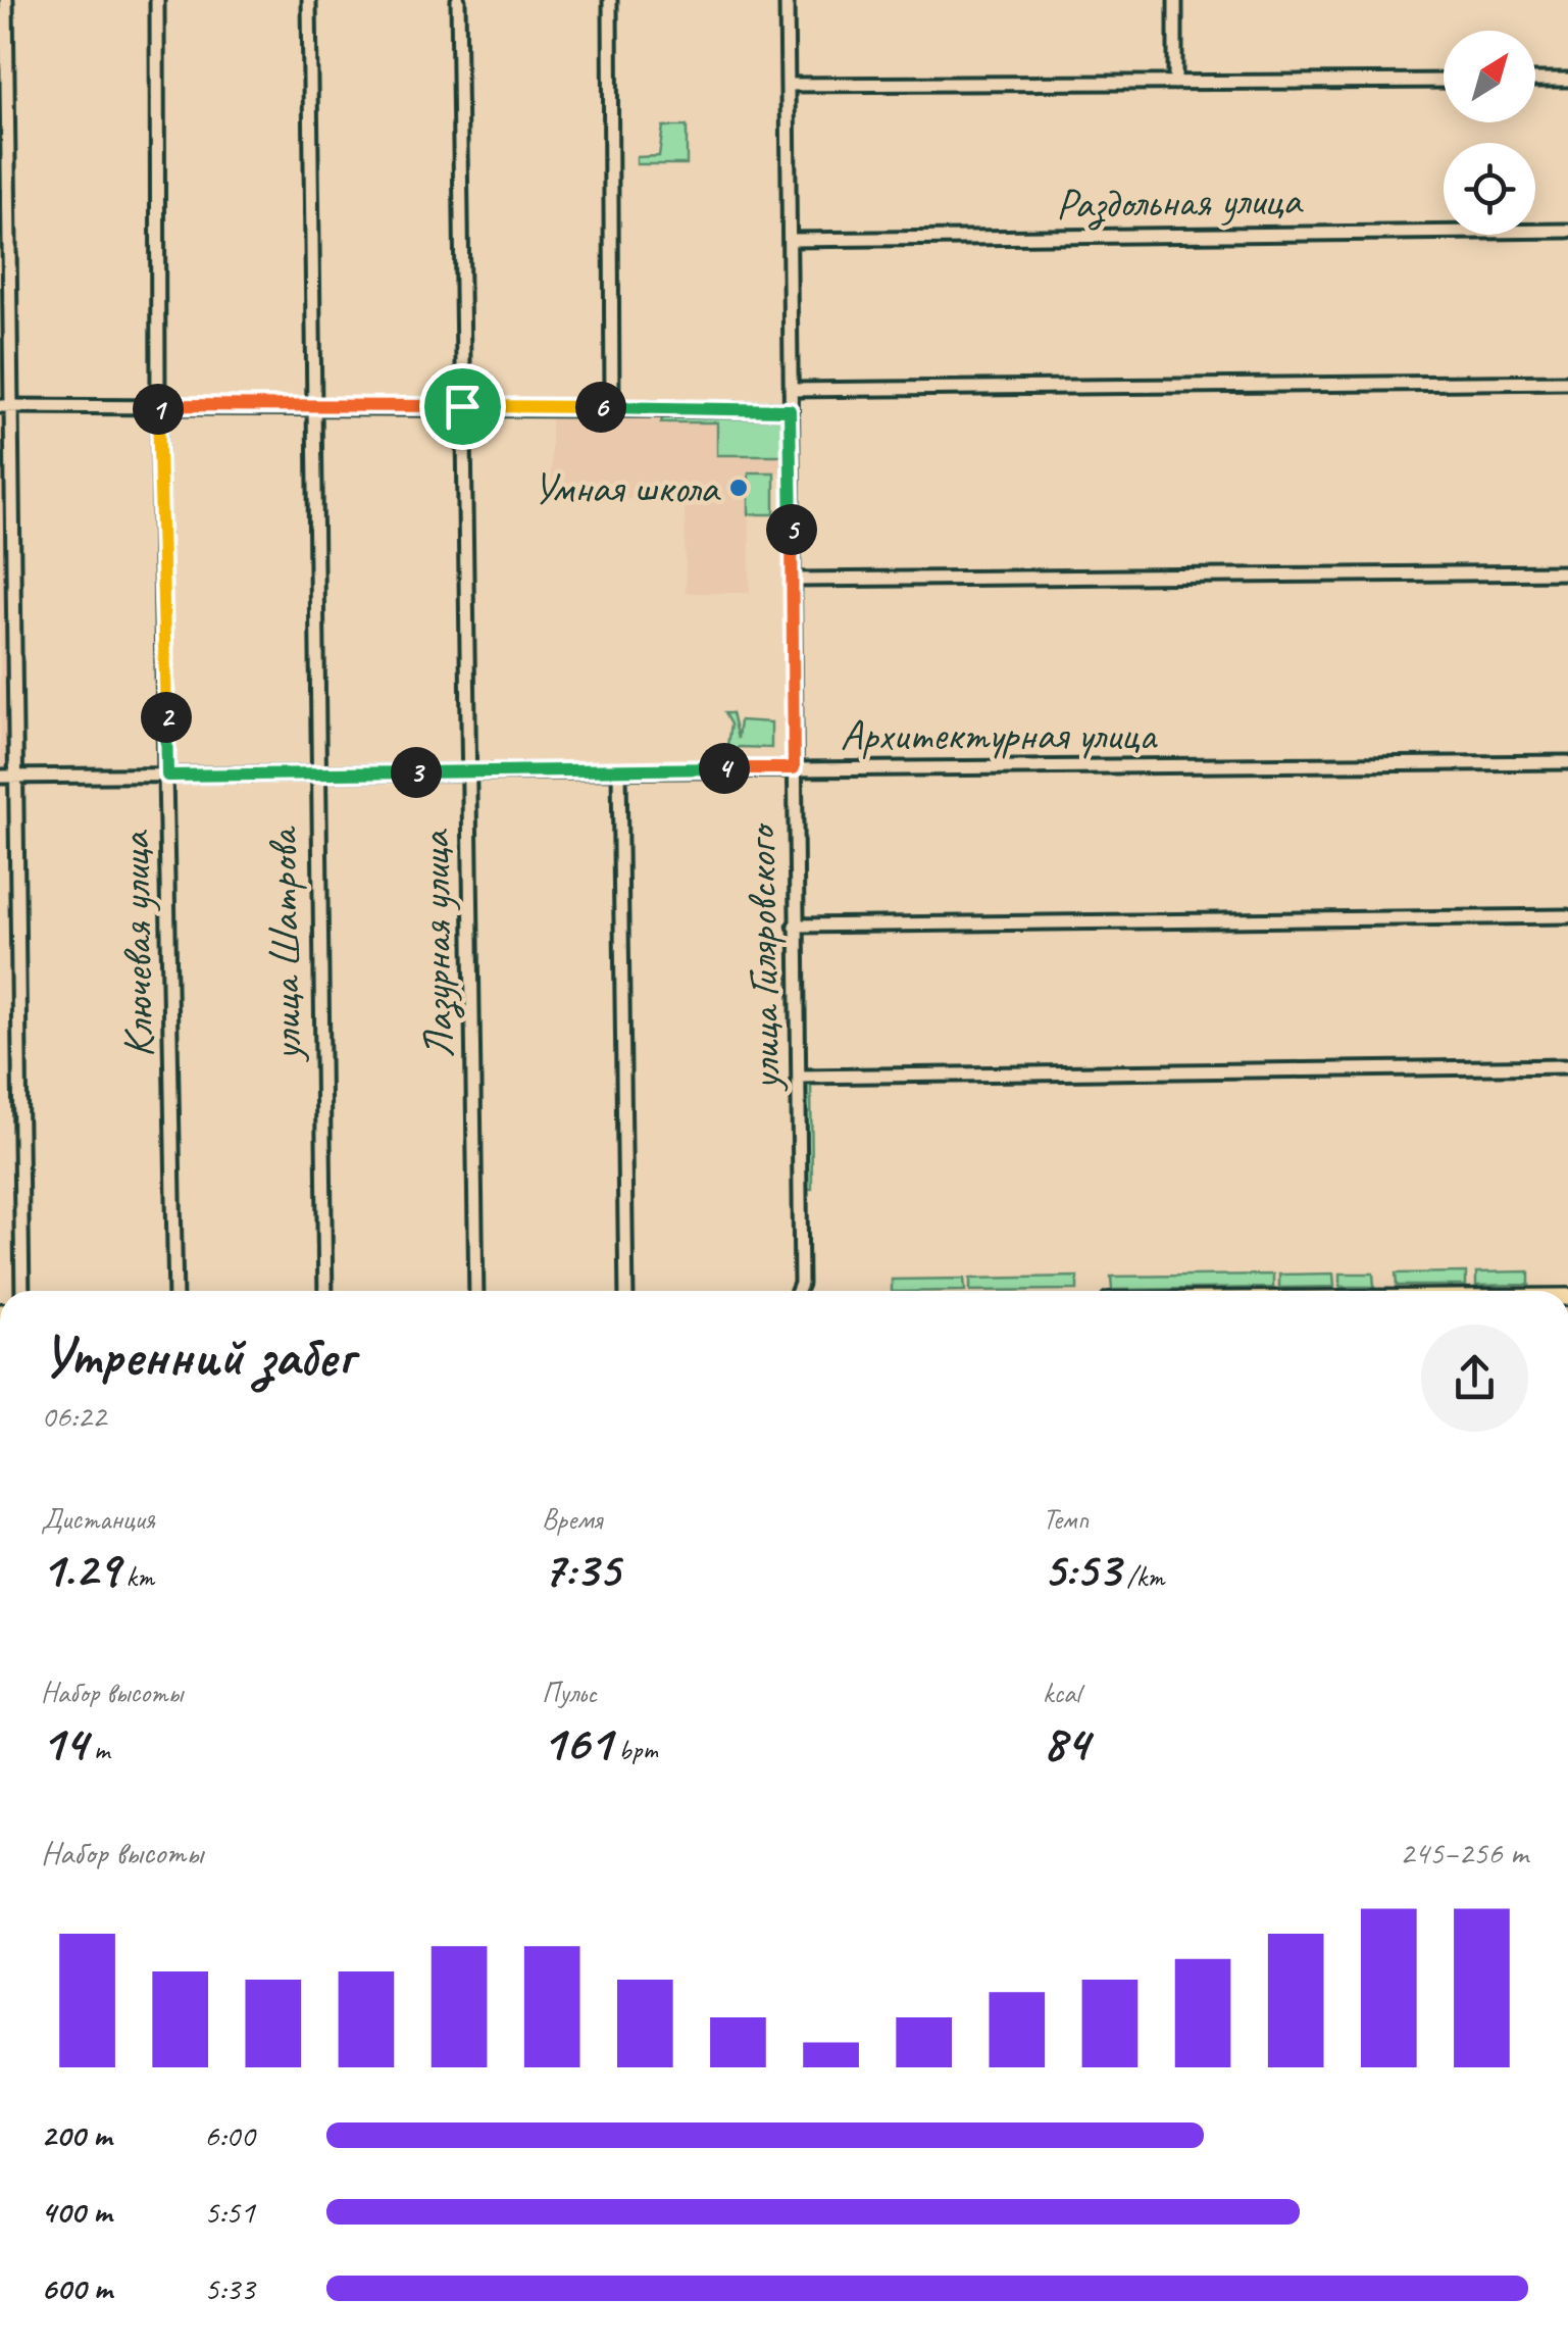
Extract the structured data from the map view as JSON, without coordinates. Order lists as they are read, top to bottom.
{
  "streets": {
    "street": [
      "Раздольная улица",
      "Архитектурная улица",
      "Ключевая улица",
      "улица Шатрова",
      "Лазурная улица",
      "улица Гиляровского"
    ]
  },
  "crossings": [
    ["Раздольная улица", "улица Гиляровского"],
    ["Архитектурная улица", "Ключевая улица"],
    ["Архитектурная улица", "улица Шатрова"],
    ["Архитектурная улица", "Лазурная улица"],
    ["Архитектурная улица", "улица Гиляровского"]
  ],
  "places": ["Умная школа"],
  "north": "top right",
  "page": {
    "pins": [
      "6",
      "1",
      "5",
      "2",
      "4",
      "3"
    ],
    "heading": ["Утренний забег", "06:22"],
    "stats": [
      ["Дистанция", "1.29 km"],
      ["Время", "7:35"],
      ["Темп", "5:53 /km"],
      ["Набор высоты", "14 m"],
      ["Пульс", "161 bpm"],
      ["kcal", "84"]
    ],
    "chart": ["Набор высоты", "245–256 m"],
    "list": [
      {
        "name": "200 m",
        "note": "6:00"
      },
      {
        "name": "400 m",
        "note": "5:51"
      },
      {
        "name": "600 m",
        "note": "5:33"
      }
    ]
  }
}
